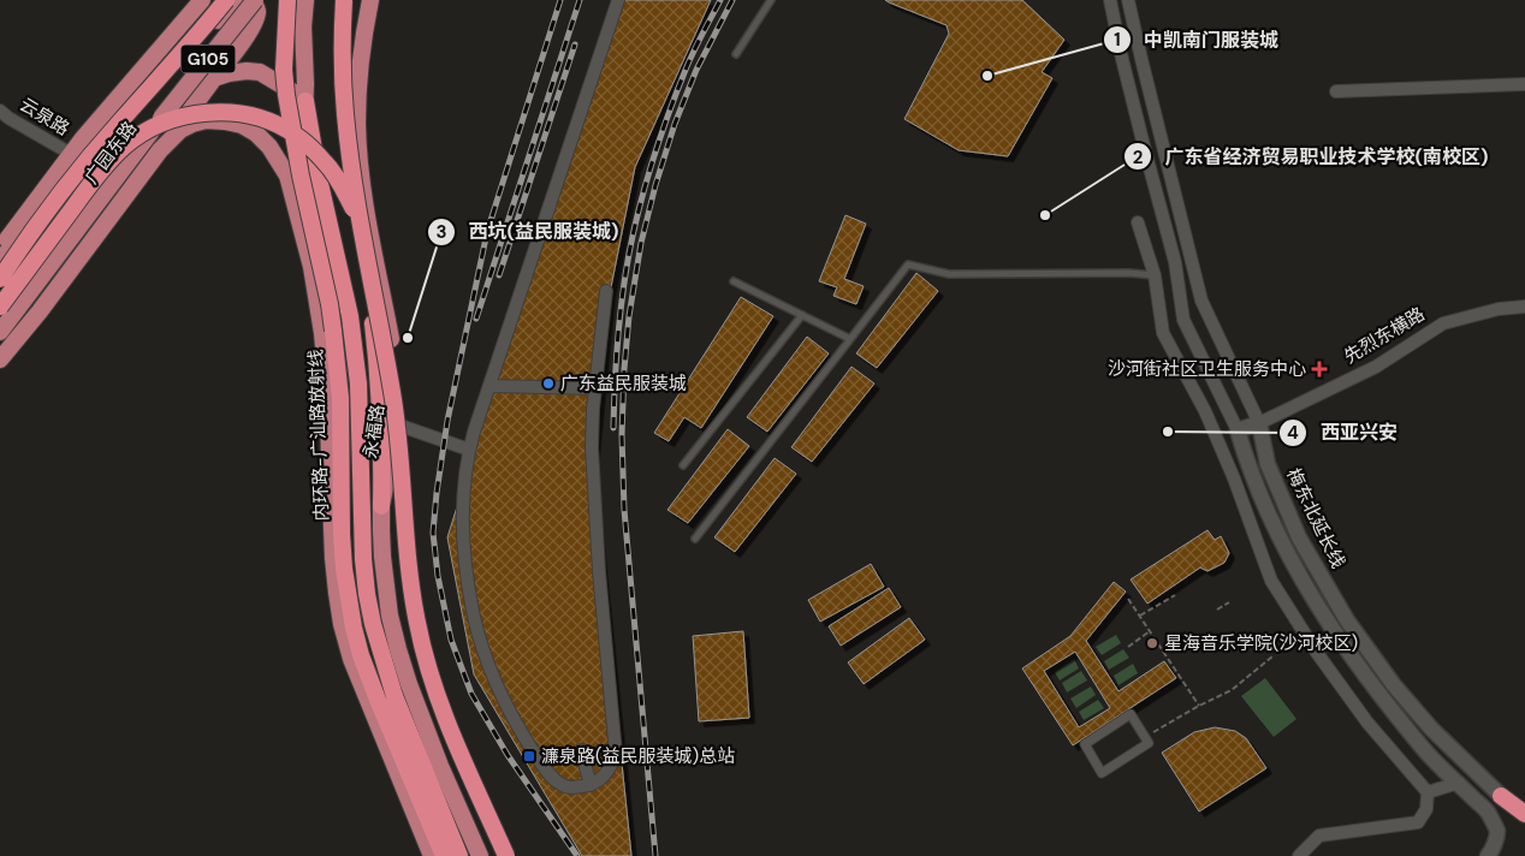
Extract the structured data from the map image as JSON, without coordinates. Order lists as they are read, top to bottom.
{
  "streets": {
    "highway": ["内环路-广汕路放射线"],
    "main road": ["G105", "广园东路", "永福路"],
    "street": ["云泉路", "先烈东横路", "梅东北延长线"]
  },
  "crossings": [
    ["云泉路", "广园东路"],
    ["先烈东横路", "梅东北延长线"]
  ],
  "places": {
    "other": [
      "中凯南门服装城",
      "广东省经济贸易职业技术学校(南校区)",
      "西坑(益民服装城)",
      "广东益民服装城",
      "西亚兴安",
      "星海音乐学院(沙河校区)"
    ],
    "health": ["沙河街社区卫生服务中心"],
    "transit": ["濂泉路(益民服装城)总站"]
  }
}
